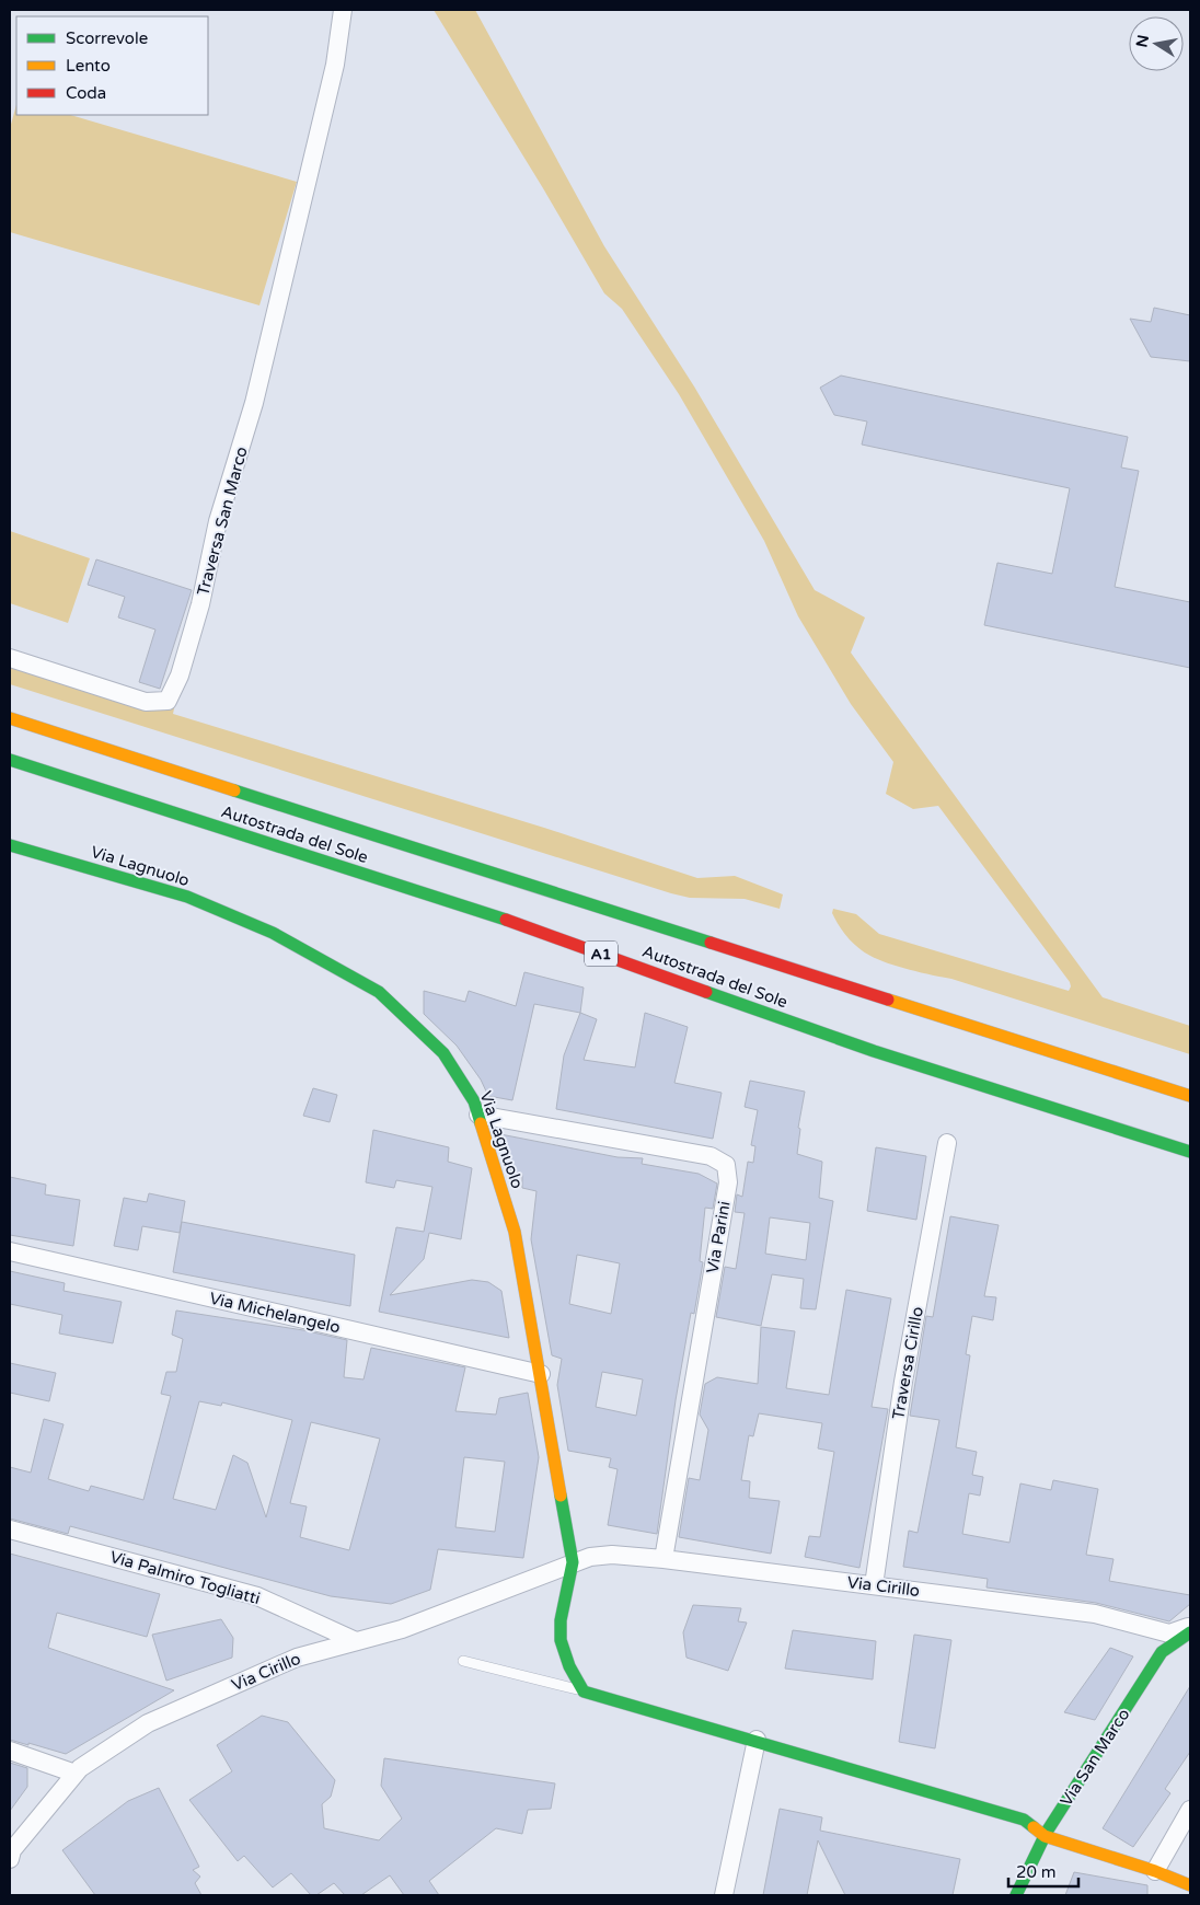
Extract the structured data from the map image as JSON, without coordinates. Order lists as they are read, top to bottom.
{
  "streets": {
    "main road": [
      "Autostrada del Sole",
      "Via Lagnuolo",
      "A1",
      "Via San Marco"
    ],
    "street": [
      "Traversa San Marco",
      "Via Parini",
      "Via Michelangelo",
      "Traversa Cirillo",
      "Via Palmiro Togliatti",
      "Via Cirillo"
    ]
  },
  "crossings": [
    ["Via Lagnuolo", "Via Parini"],
    ["Via Lagnuolo", "Via Michelangelo"],
    ["Via Lagnuolo", "Via Cirillo"],
    ["Via Parini", "Via Cirillo"],
    ["Traversa Cirillo", "Via Cirillo"],
    ["Via Palmiro Togliatti", "Via Cirillo"]
  ],
  "legend": ["Scorrevole", "Lento", "Coda"],
  "scale_bar": "20 m",
  "north": "left"
}
